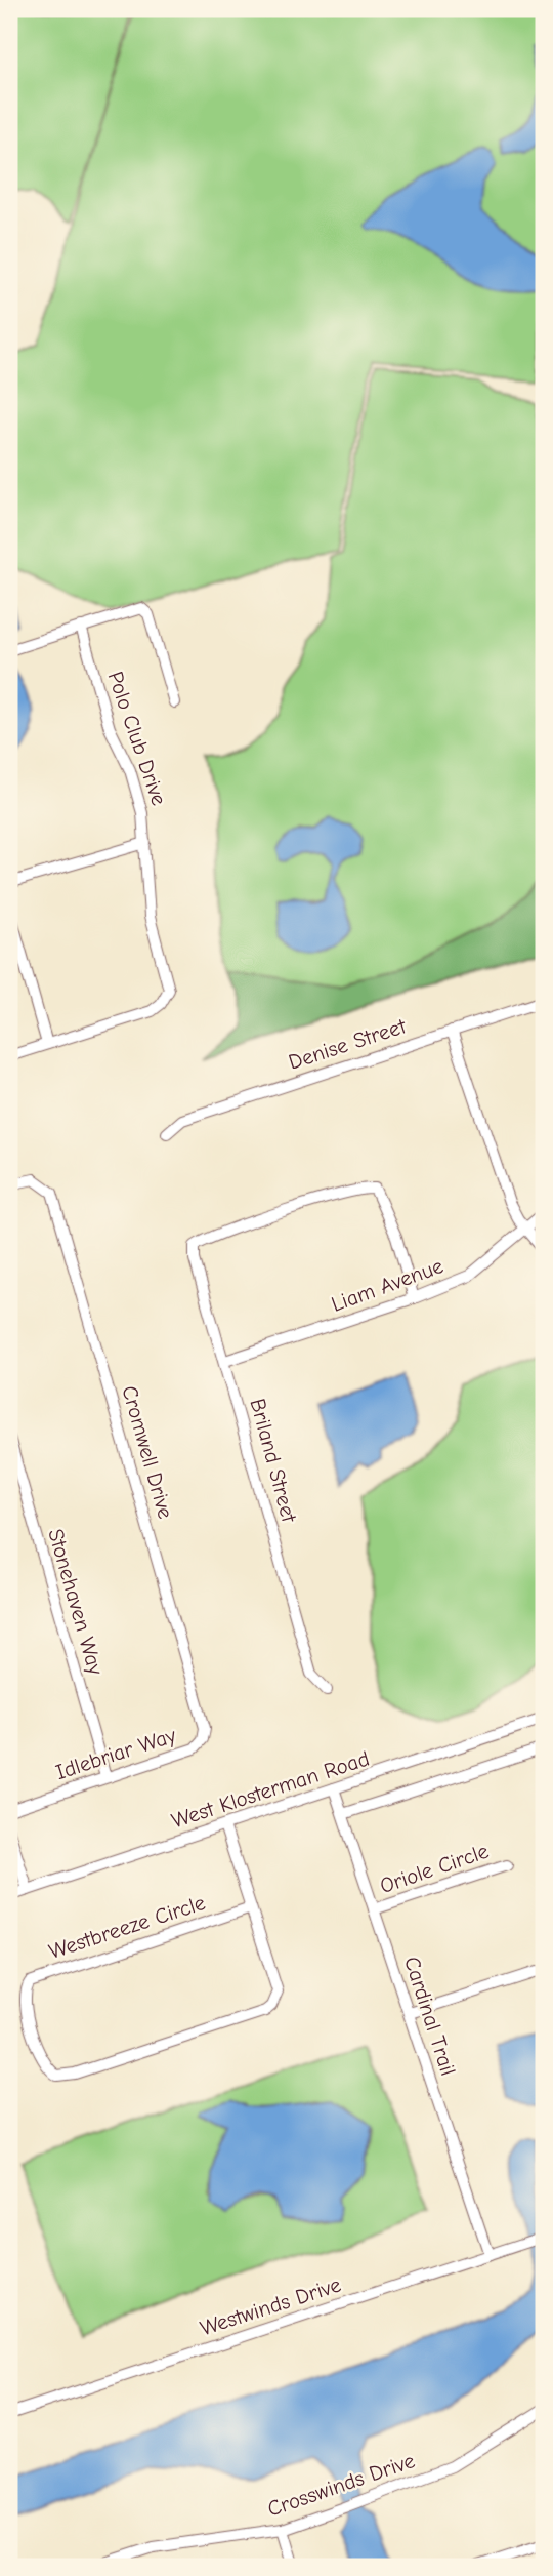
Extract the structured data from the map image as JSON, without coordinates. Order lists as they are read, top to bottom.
{
  "streets": {
    "street": [
      "Polo Club Drive",
      "Denise Street",
      "Liam Avenue",
      "Cromwell Drive",
      "Briland Street",
      "Stonehaven Way",
      "Idlebriar Way",
      "West Klosterman Road",
      "Oriole Circle",
      "Westbreeze Circle",
      "Cardinal Trail",
      "Westwinds Drive",
      "Crosswinds Drive"
    ]
  },
  "crossings": [
    ["Liam Avenue", "Briland Street"],
    ["Cromwell Drive", "Idlebriar Way"],
    ["Stonehaven Way", "Idlebriar Way"],
    ["West Klosterman Road", "Cardinal Trail"],
    ["Oriole Circle", "Cardinal Trail"],
    ["Cardinal Trail", "Westwinds Drive"]
  ]
}
